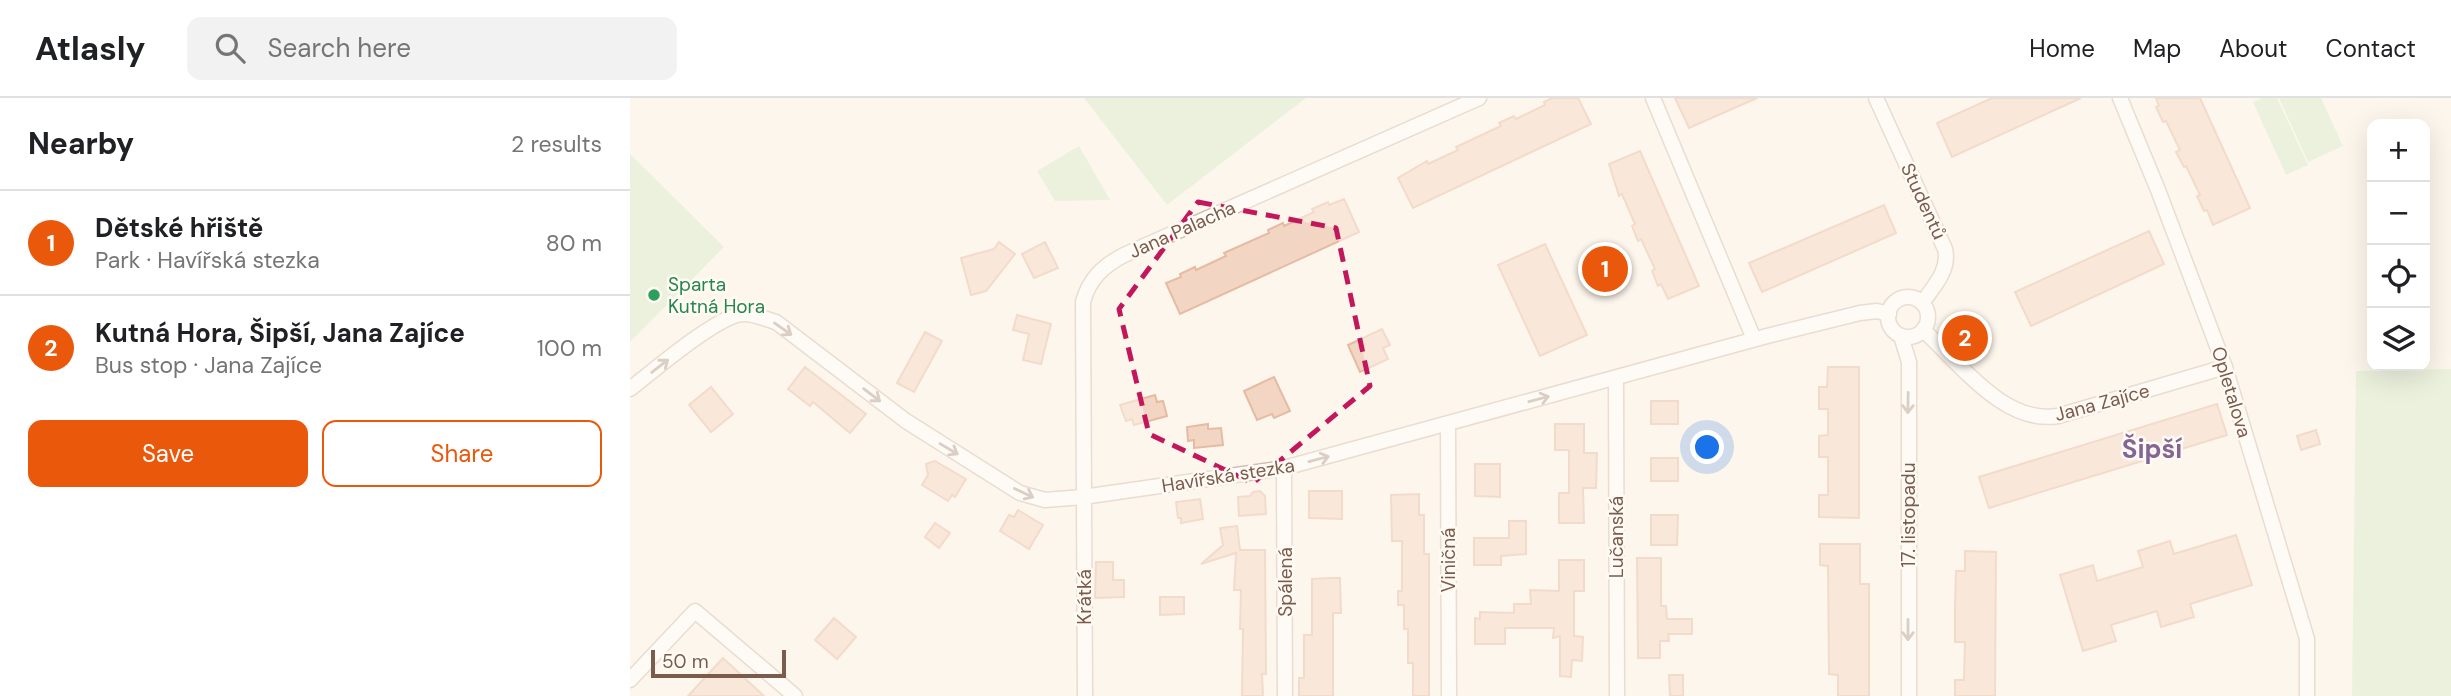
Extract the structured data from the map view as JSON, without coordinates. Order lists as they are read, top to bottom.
{
  "streets": {
    "street": [
      "Studentů",
      "Jana Palacha",
      "Opletalova",
      "Jana Zajíce",
      "Havířská stezka",
      "17. listopadu",
      "Lučanská",
      "Viničná",
      "Spálená",
      "Krátká"
    ]
  },
  "crossings": [
    ["Studentů", "Jana Zajíce"],
    ["Studentů", "Havířská stezka"],
    ["Studentů", "17. listopadu"],
    ["Jana Palacha", "Havířská stezka"],
    ["Jana Palacha", "Krátká"],
    ["Opletalova", "Jana Zajíce"],
    ["Jana Zajíce", "Havířská stezka"],
    ["Jana Zajíce", "17. listopadu"],
    ["Havířská stezka", "17. listopadu"],
    ["Havířská stezka", "Lučanská"],
    ["Havířská stezka", "Viničná"],
    ["Havířská stezka", "Spálená"],
    ["Havířská stezka", "Krátká"]
  ],
  "one_way": ["Havířská stezka", "17. listopadu"],
  "districts": ["Šipší"],
  "places": ["Sparta Kutná Hora"],
  "scale_bar": "50 m",
  "page": {
    "header": "Atlasly",
    "search": "Search here",
    "nav": [
      "Home",
      "Map",
      "About",
      "Contact"
    ],
    "heading": ["Nearby", "2 results"],
    "map_buttons": ["+", "−"],
    "list": [
      {
        "mark": "1",
        "name": "Dětské hřiště",
        "note": "Park · Havířská stezka",
        "value": "80 m"
      },
      {
        "mark": "2",
        "name": "Kutná Hora, Šipší, Jana Zajíce",
        "note": "Bus stop · Jana Zajíce",
        "value": "100 m"
      }
    ],
    "pins": ["1", "2"],
    "buttons": ["Save", "Share"],
    "scale": "50 m"
  }
}
